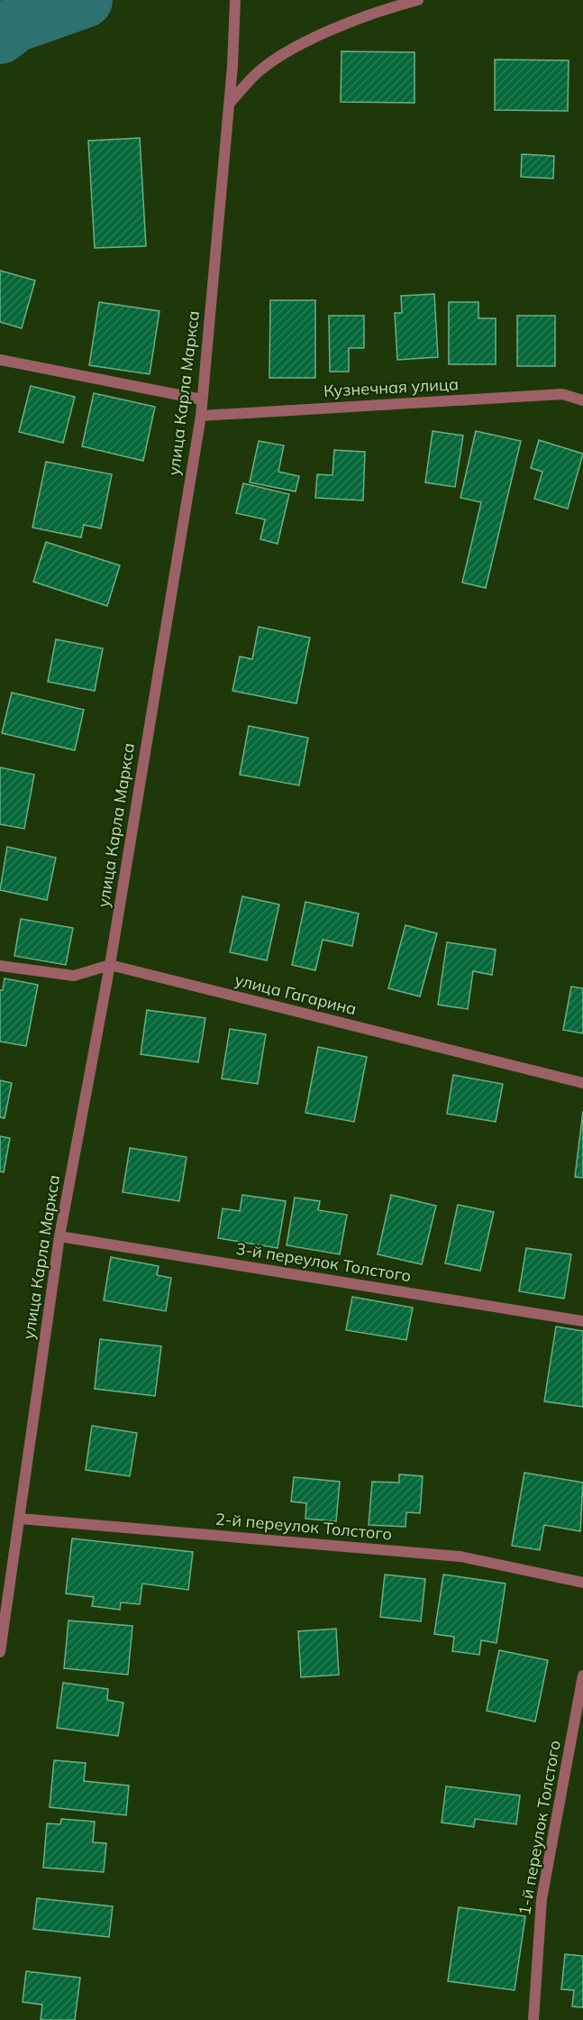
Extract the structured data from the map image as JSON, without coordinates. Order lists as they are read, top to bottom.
{
  "streets": {
    "street": [
      "Кузнечная улица",
      "улица Карла Маркса",
      "улица Гагарина",
      "3-й переулок Толстого",
      "2-й переулок Толстого",
      "1-й переулок Толстого"
    ]
  },
  "crossings": [
    ["Кузнечная улица", "улица Карла Маркса"],
    ["улица Карла Маркса", "улица Гагарина"],
    ["улица Карла Маркса", "3-й переулок Толстого"],
    ["улица Карла Маркса", "2-й переулок Толстого"]
  ]
}
